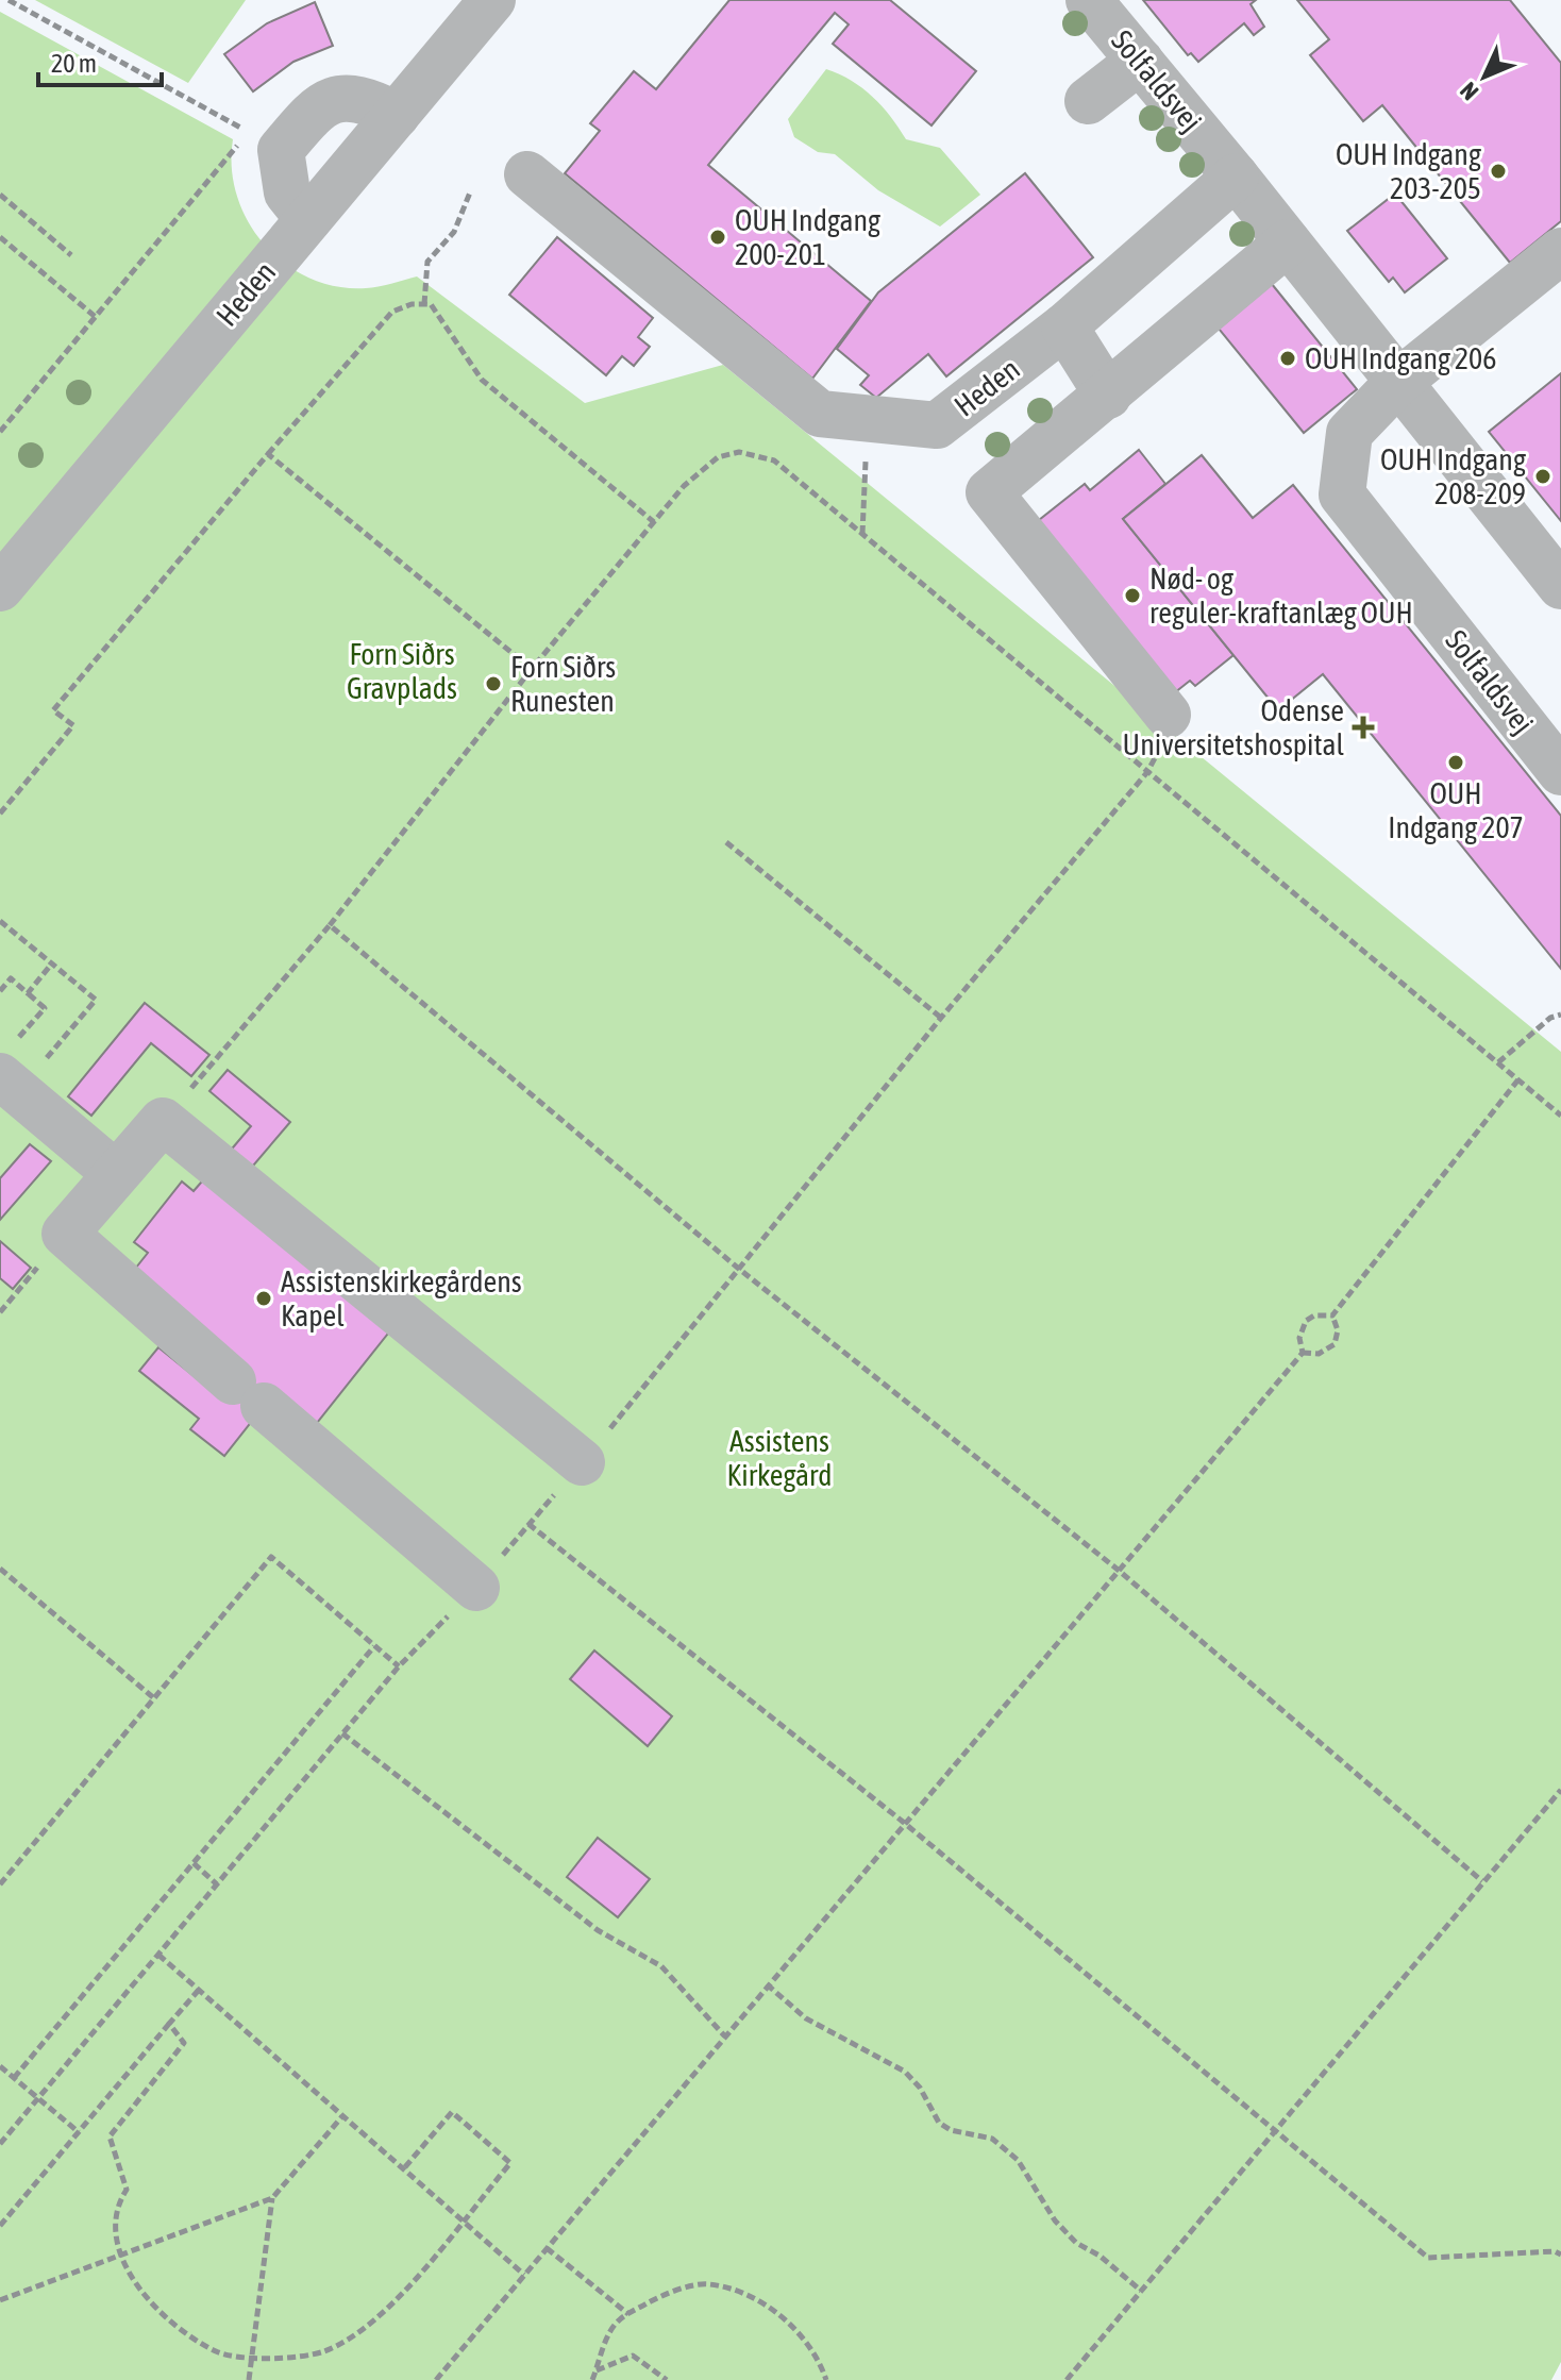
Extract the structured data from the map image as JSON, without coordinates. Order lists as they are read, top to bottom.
{
  "streets": {
    "street": ["Solfaldsvej", "Heden"]
  },
  "crossings": [
    ["Solfaldsvej", "Heden"]
  ],
  "parks": ["Forn Siðrs Gravplads", "Assistens Kirkegård"],
  "places": {
    "other": [
      "OUH Indgang 203-205",
      "OUH Indgang 200-201",
      "OUH Indgang 206",
      "OUH Indgang 208-209",
      "Nød- og reguler-kraftanlæg OUH",
      "Forn Siðrs Runesten",
      "OUH Indgang 207",
      "Assistenskirkegårdens Kapel"
    ],
    "health": ["Odense Universitetshospital"]
  },
  "scale_bar": "20 m",
  "north": "bottom left"
}
